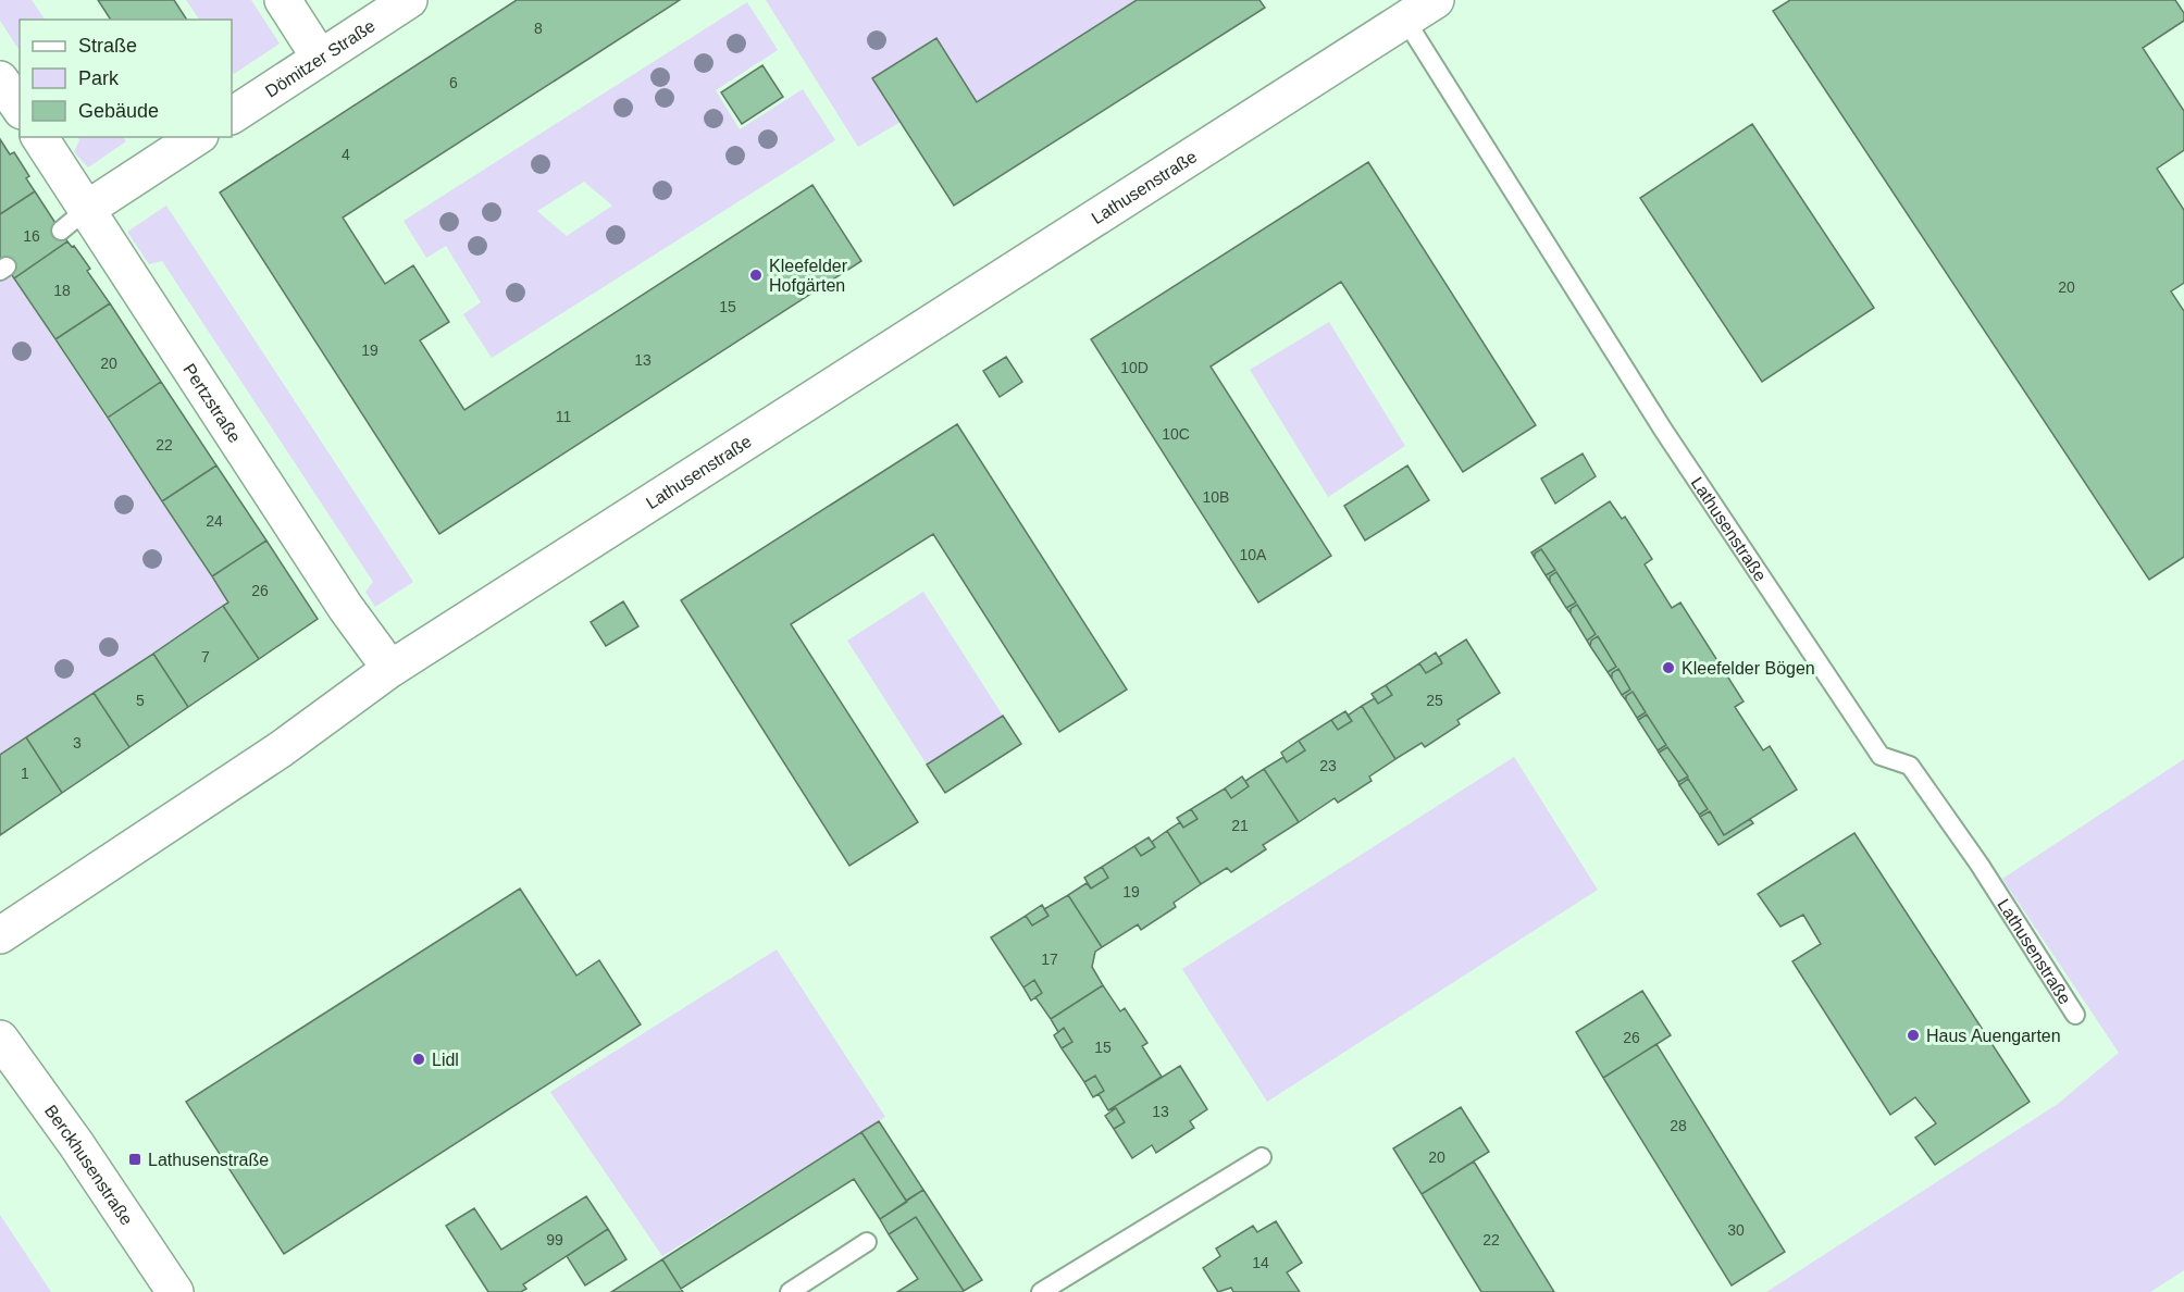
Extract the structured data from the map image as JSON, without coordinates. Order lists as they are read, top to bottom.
{
  "streets": {
    "street": [
      "Dömitzer Straße",
      "Lathusenstraße",
      "Pertzstraße",
      "Berckhusenstraße"
    ]
  },
  "crossings": [
    ["Lathusenstraße", "Pertzstraße"]
  ],
  "places": {
    "other": [
      "Kleefelder Hofgärten",
      "Kleefelder Bögen",
      "Haus Auengarten",
      "Lidl"
    ],
    "transit": ["Lathusenstraße"]
  },
  "house_numbers": [
    "8",
    "6",
    "4",
    "16",
    "20",
    "18",
    "15",
    "19",
    "13",
    "20",
    "10D",
    "11",
    "10C",
    "22",
    "10B",
    "24",
    "10A",
    "26",
    "7",
    "5",
    "25",
    "3",
    "23",
    "1",
    "21",
    "19",
    "17",
    "26",
    "15",
    "13",
    "28",
    "20",
    "30",
    "99",
    "22",
    "14"
  ],
  "legend": ["Straße", "Park", "Gebäude"]
}
